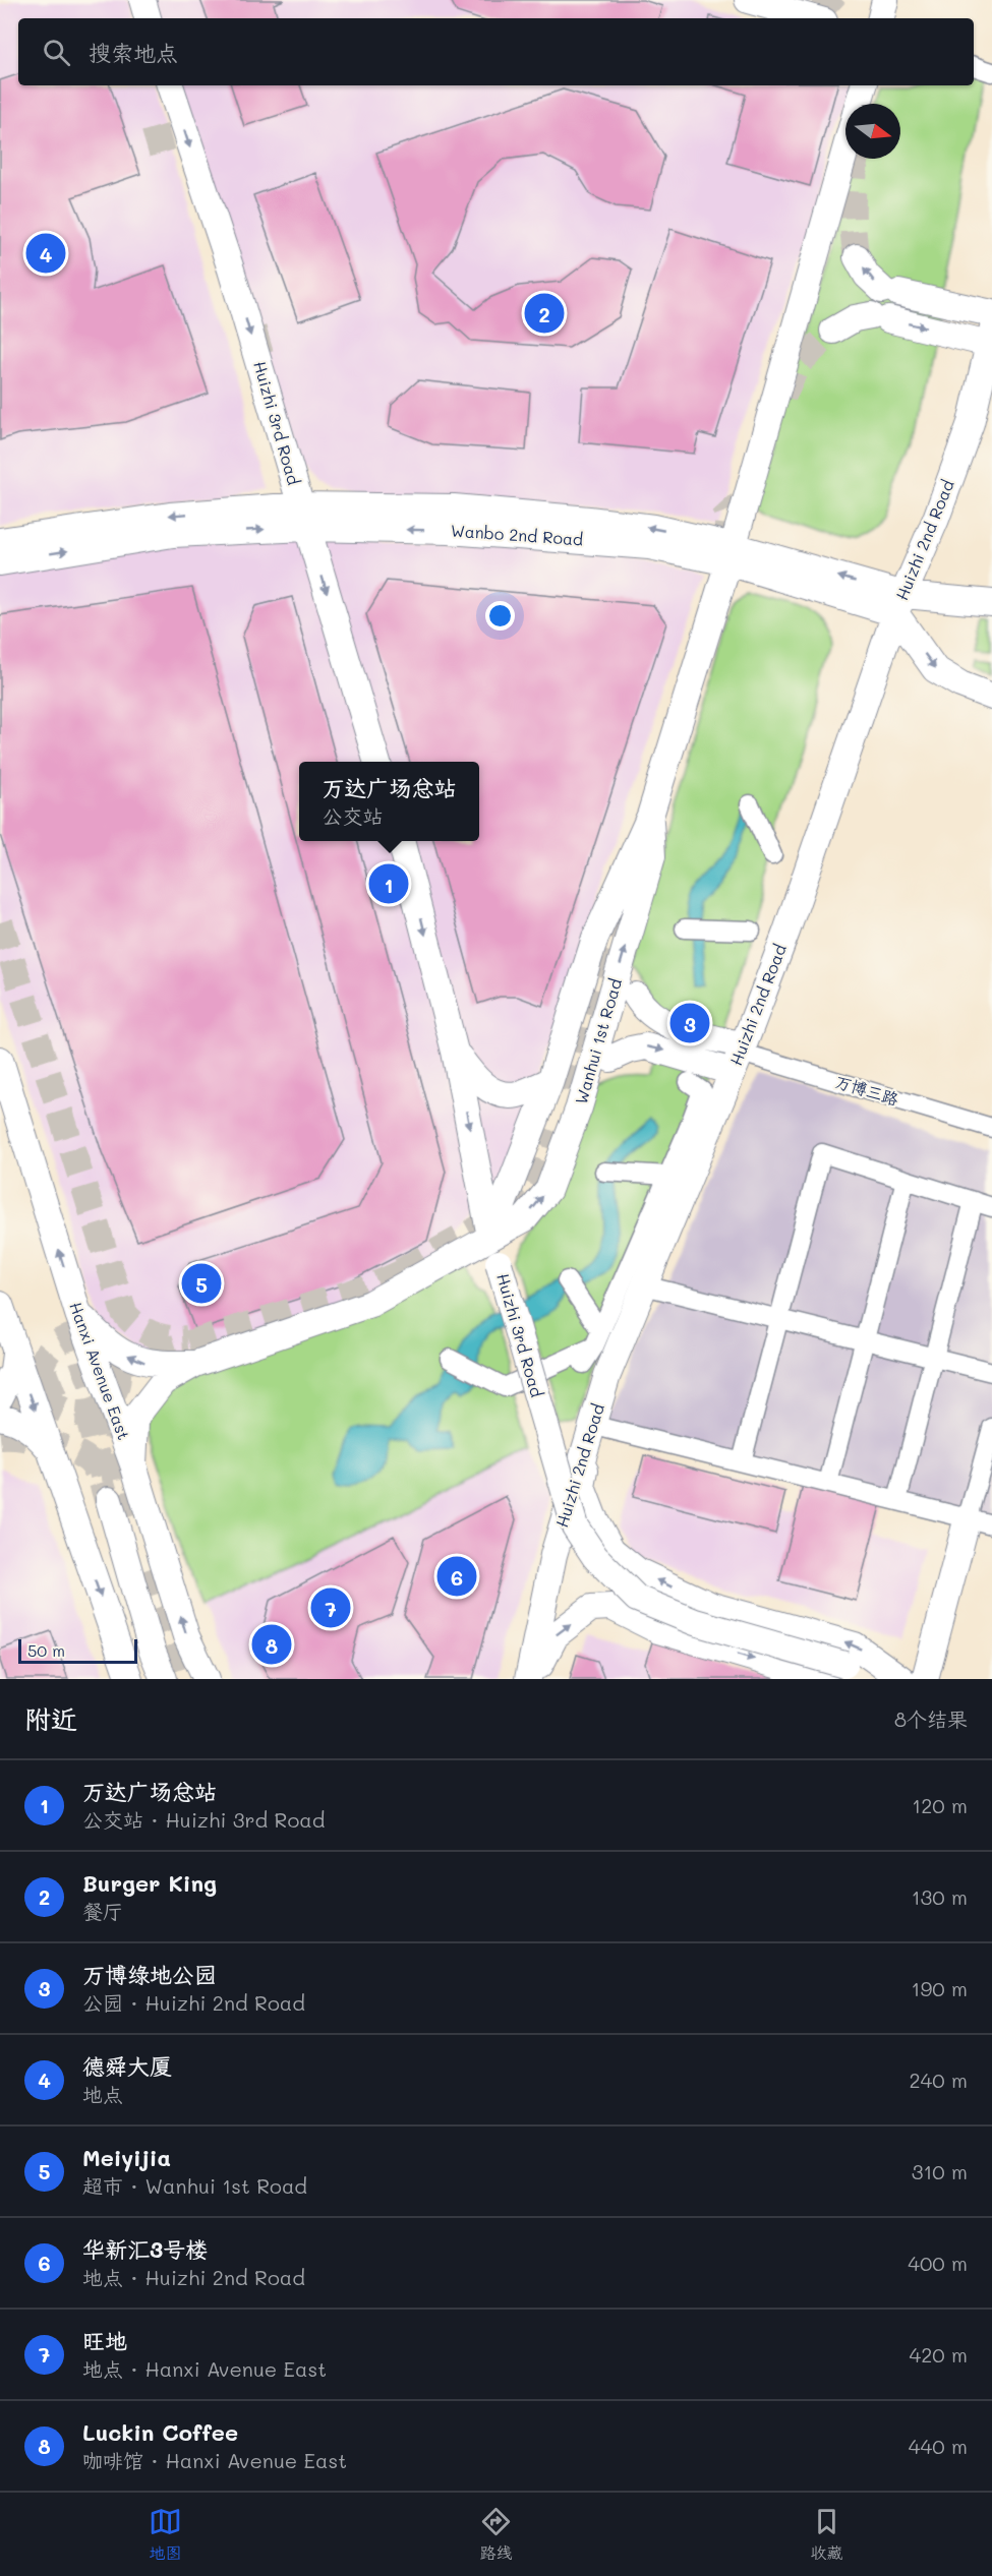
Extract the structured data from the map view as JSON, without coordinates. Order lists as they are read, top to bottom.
{
  "streets": {
    "street": [
      "Huizhi 3rd Road",
      "Wanbo 2nd Road",
      "Huizhi 2nd Road",
      "Wanhui 1st Road",
      "万博三路",
      "Hanxi Avenue East"
    ]
  },
  "crossings": [
    ["Huizhi 3rd Road", "Wanbo 2nd Road"],
    ["Huizhi 3rd Road", "Wanhui 1st Road"],
    ["Wanbo 2nd Road", "Huizhi 2nd Road"],
    ["Wanbo 2nd Road", "Wanhui 1st Road"],
    ["Huizhi 2nd Road", "万博三路"]
  ],
  "one_way": ["Huizhi 3rd Road"],
  "scale_bar": "50 m",
  "north": "right",
  "page": {
    "search": "搜索地点",
    "pins": [
      "4",
      "2",
      "1",
      "3",
      "5",
      "6",
      "7",
      "8"
    ],
    "popup": ["万达广场总站", "公交站"],
    "scale": "50 m",
    "heading": ["附近", "8个结果"],
    "list": [
      {
        "mark": "1",
        "name": "万达广场总站",
        "note": "公交站 · Huizhi 3rd Road",
        "value": "120 m"
      },
      {
        "mark": "2",
        "name": "Burger King",
        "note": "餐厅",
        "value": "130 m"
      },
      {
        "mark": "3",
        "name": "万博绿地公园",
        "note": "公园 · Huizhi 2nd Road",
        "value": "190 m"
      },
      {
        "mark": "4",
        "name": "德舜大厦",
        "note": "地点",
        "value": "240 m"
      },
      {
        "mark": "5",
        "name": "Meiyijia",
        "note": "超市 · Wanhui 1st Road",
        "value": "310 m"
      },
      {
        "mark": "6",
        "name": "华新汇3号楼",
        "note": "地点 · Huizhi 2nd Road",
        "value": "400 m"
      },
      {
        "mark": "7",
        "name": "旺地",
        "note": "地点 · Hanxi Avenue East",
        "value": "420 m"
      },
      {
        "mark": "8",
        "name": "Luckin Coffee",
        "note": "咖啡馆 · Hanxi Avenue East",
        "value": "440 m"
      }
    ],
    "nav": ["地图", "路线", "收藏"]
  }
}
